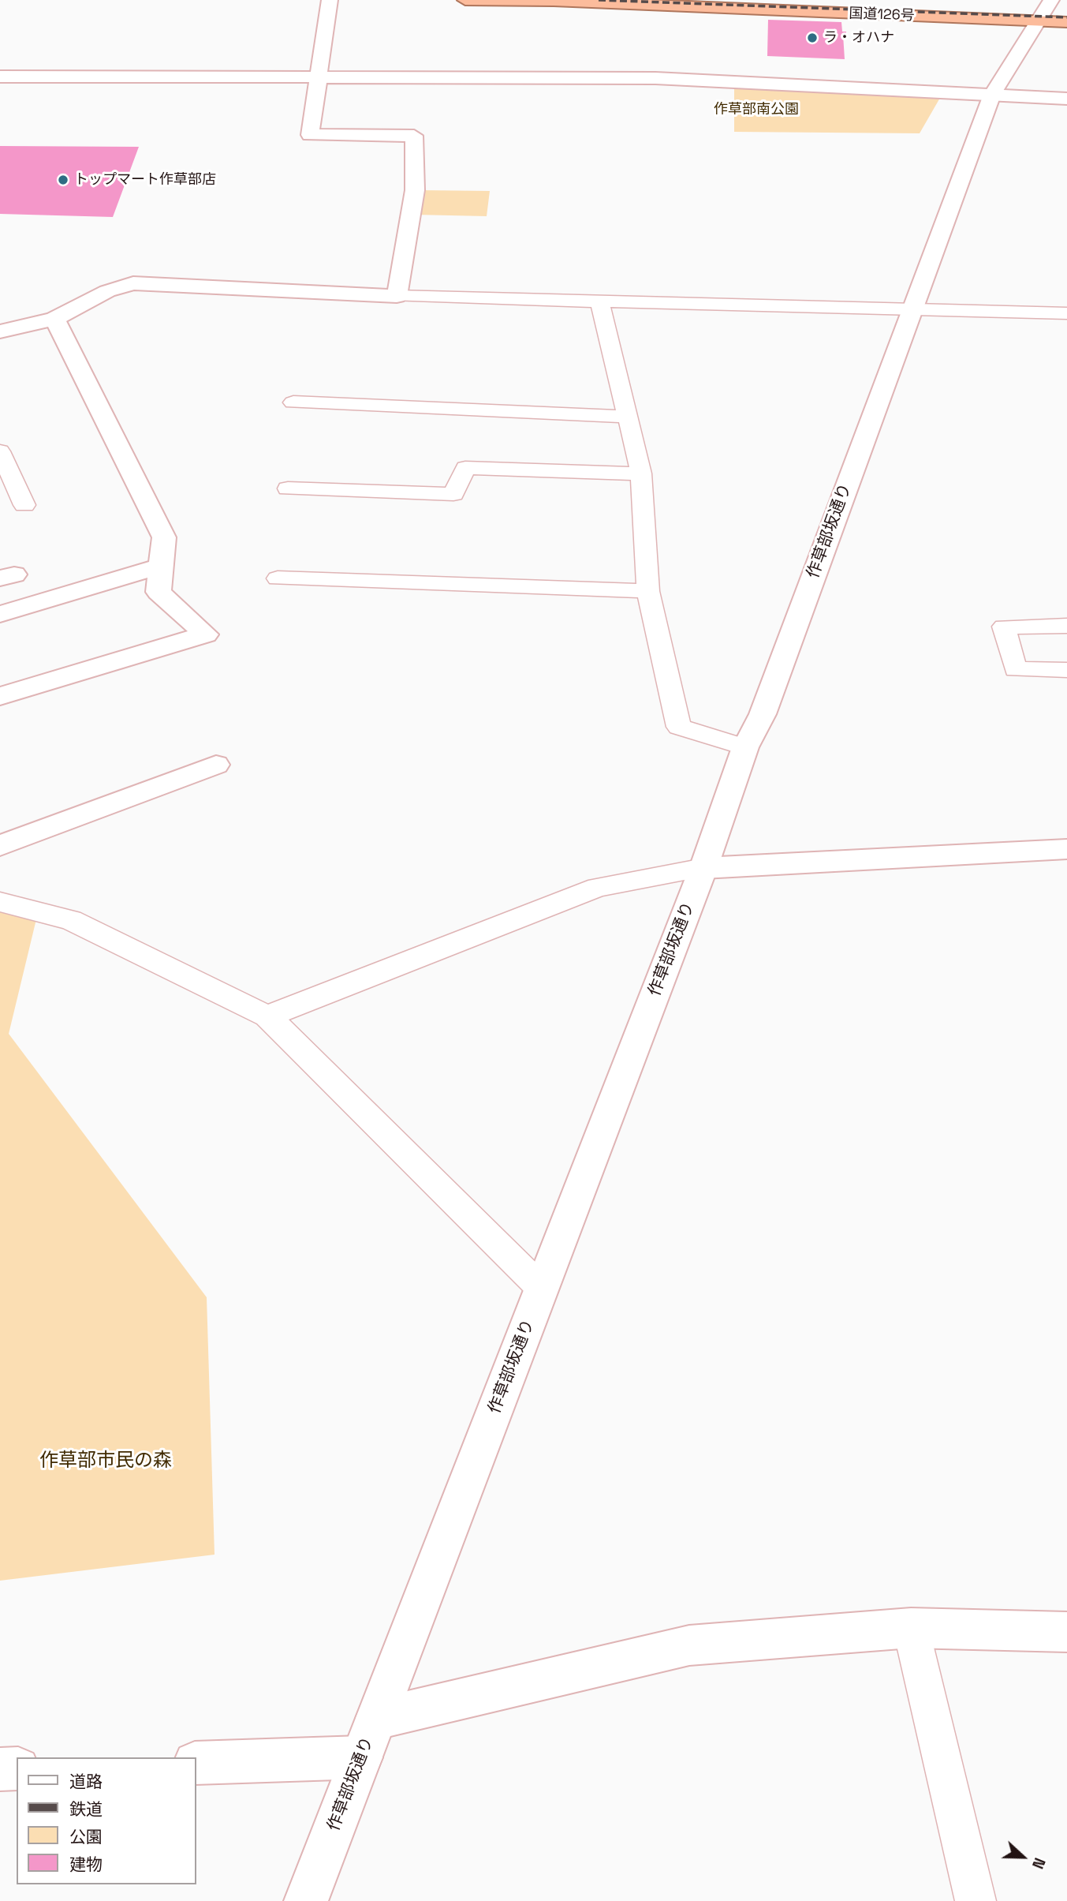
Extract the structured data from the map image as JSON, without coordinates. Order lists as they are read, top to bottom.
{
  "streets": {
    "highway": ["国道126号"],
    "street": ["作草部坂通り"]
  },
  "crossings": [
    ["国道126号", "作草部坂通り"]
  ],
  "parks": ["作草部南公園", "作草部市民の森"],
  "places": ["ラ・オハナ", "トップマート作草部店"],
  "legend": [
    "道路",
    "鉄道",
    "公園",
    "建物"
  ],
  "north": "right"
}
